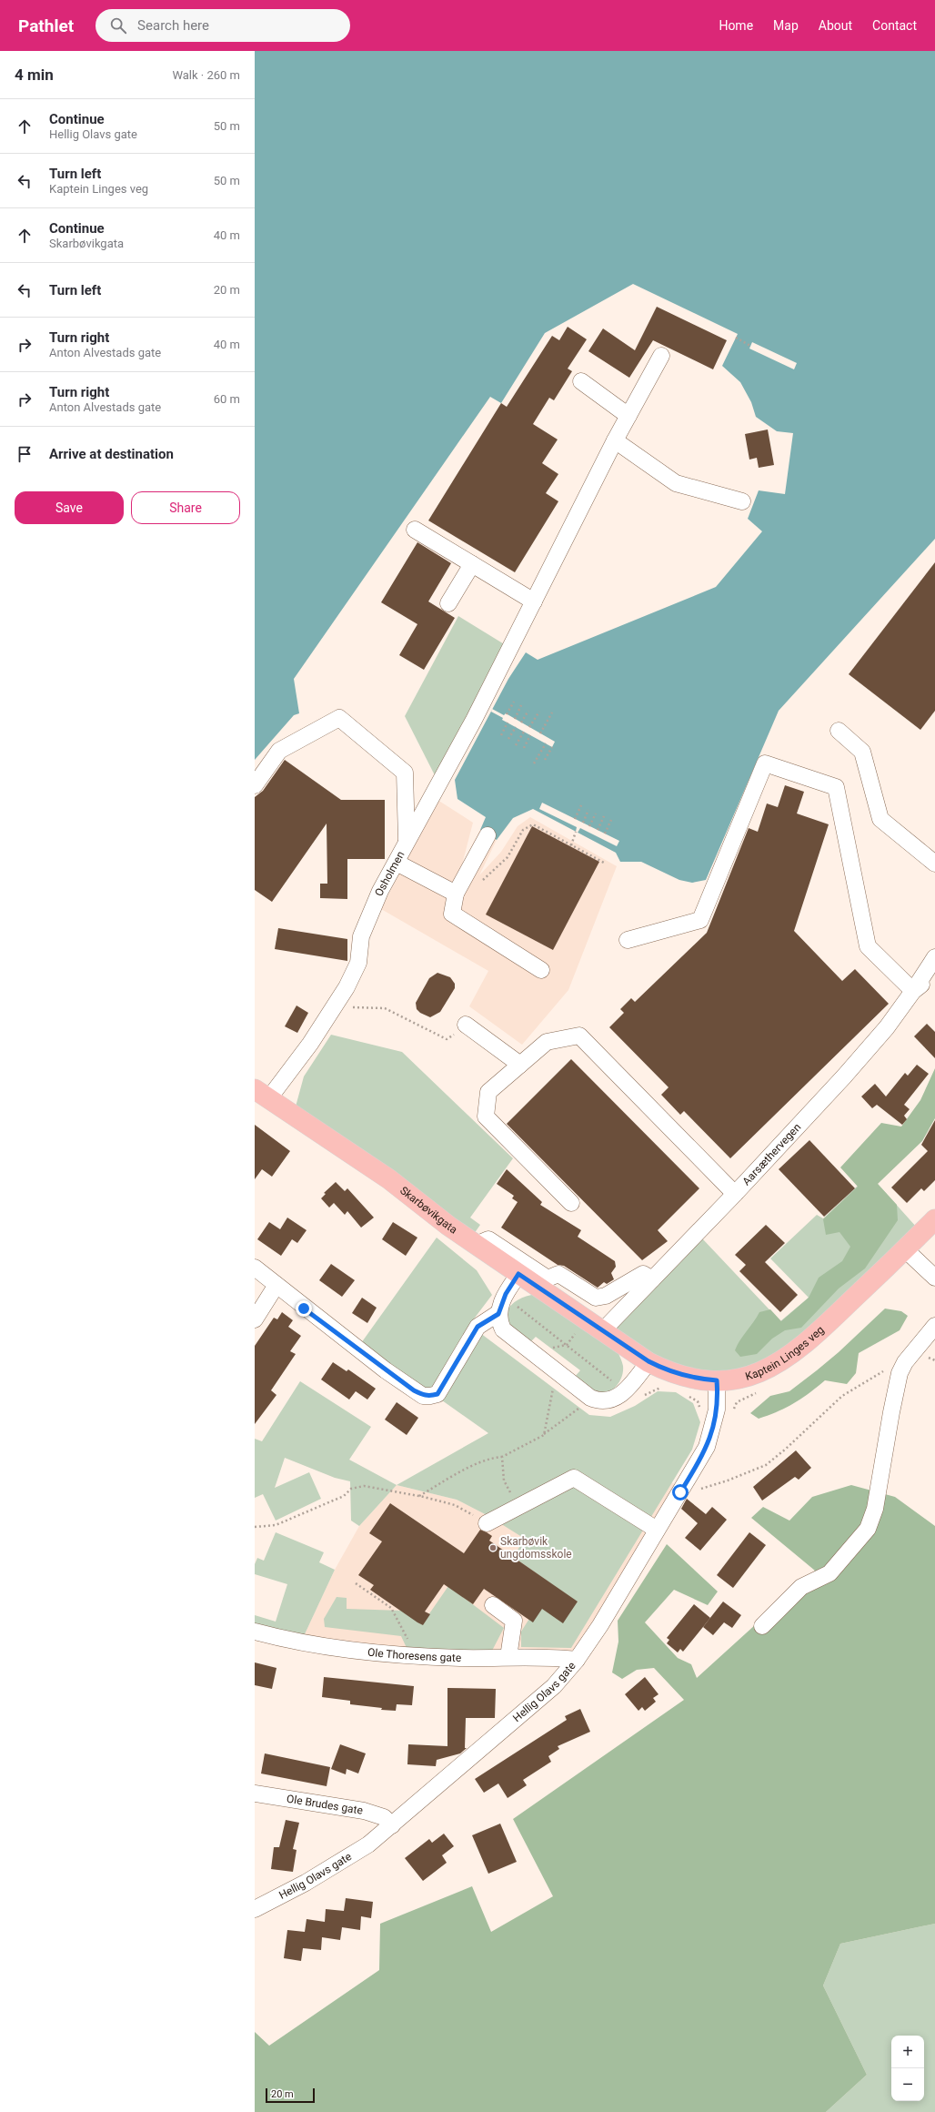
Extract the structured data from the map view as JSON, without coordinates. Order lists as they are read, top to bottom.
{
  "streets": {
    "main road": ["Skarbøvikgata", "Kaptein Linges veg"],
    "street": [
      "Osholmen",
      "Aarsæthervegen",
      "Ole Thoresens gate",
      "Hellig Olavs gate",
      "Ole Brudes gate"
    ]
  },
  "crossings": [
    ["Osholmen", "Skarbøvikgata"],
    ["Aarsæthervegen", "Skarbøvikgata"],
    ["Aarsæthervegen", "Kaptein Linges veg"],
    ["Skarbøvikgata", "Kaptein Linges veg"],
    ["Kaptein Linges veg", "Hellig Olavs gate"],
    ["Ole Thoresens gate", "Hellig Olavs gate"],
    ["Hellig Olavs gate", "Ole Brudes gate"]
  ],
  "places": ["Skarbøvik ungdomsskole"],
  "scale_bar": "20 m",
  "page": {
    "header": "Pathlet",
    "search": "Search here",
    "nav": [
      "Home",
      "Map",
      "About",
      "Contact"
    ],
    "heading": ["4 min", "Walk · 260 m"],
    "list": [
      ["Continue", "Hellig Olavs gate", "50 m"],
      ["Turn left", "Kaptein Linges veg", "50 m"],
      ["Continue", "Skarbøvikgata", "40 m"],
      ["Turn left", "20 m"],
      ["Turn right", "Anton Alvestads gate", "40 m"],
      ["Turn right", "Anton Alvestads gate", "60 m"],
      "Arrive at destination"
    ],
    "buttons": ["Save", "Share"],
    "map_buttons": ["+", "−"],
    "scale": "20 m"
  }
}
